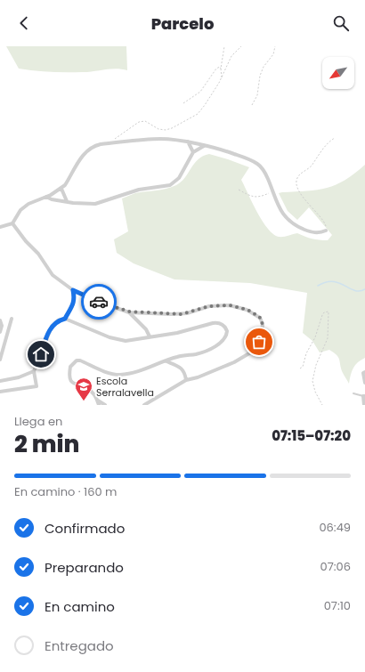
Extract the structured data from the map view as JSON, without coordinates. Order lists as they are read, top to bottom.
{
  "places": {
    "school or university": ["Escola Serralavella"]
  },
  "north": "bottom left",
  "page": {
    "header": "Parcelo",
    "heading": ["2 min", "Llega en", "07:15–07:20"],
    "bar": "En camino · 160 m",
    "list": [
      ["Confirmado", "06:49"],
      ["Preparando", "07:06"],
      ["En camino", "07:10"],
      "Entregado"
    ]
  }
}
